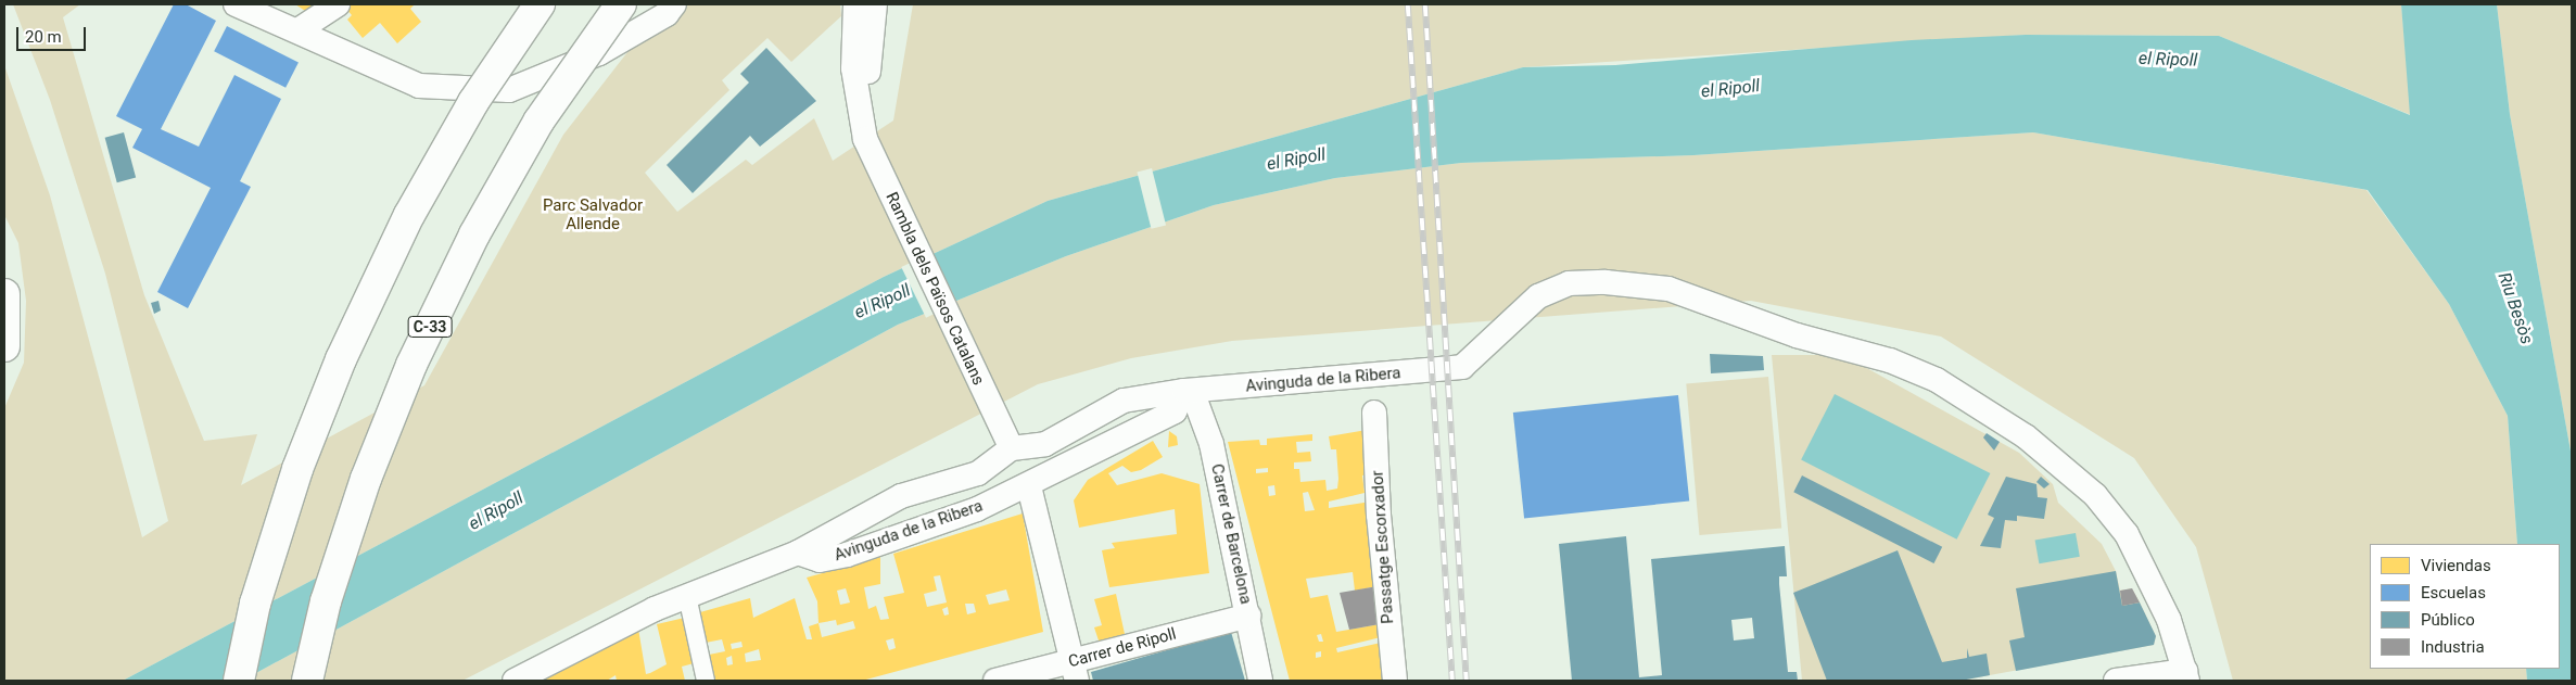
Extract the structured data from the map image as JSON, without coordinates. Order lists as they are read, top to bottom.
{
  "streets": {
    "main road": ["C-33"],
    "street": [
      "Rambla dels Països Catalans",
      "Avinguda de la Ribera",
      "Carrer de Barcelona",
      "Passatge Escorxador",
      "Carrer de Ripoll"
    ]
  },
  "crossings": [
    ["Rambla dels Països Catalans", "Avinguda de la Ribera"],
    ["Avinguda de la Ribera", "Carrer de Barcelona"],
    ["Carrer de Barcelona", "Carrer de Ripoll"]
  ],
  "water": ["el Ripoll", "Riu Besòs"],
  "parks": ["Parc Salvador Allende"],
  "legend": [
    "Viviendas",
    "Escuelas",
    "Público",
    "Industria"
  ],
  "scale_bar": "20 m"
}
